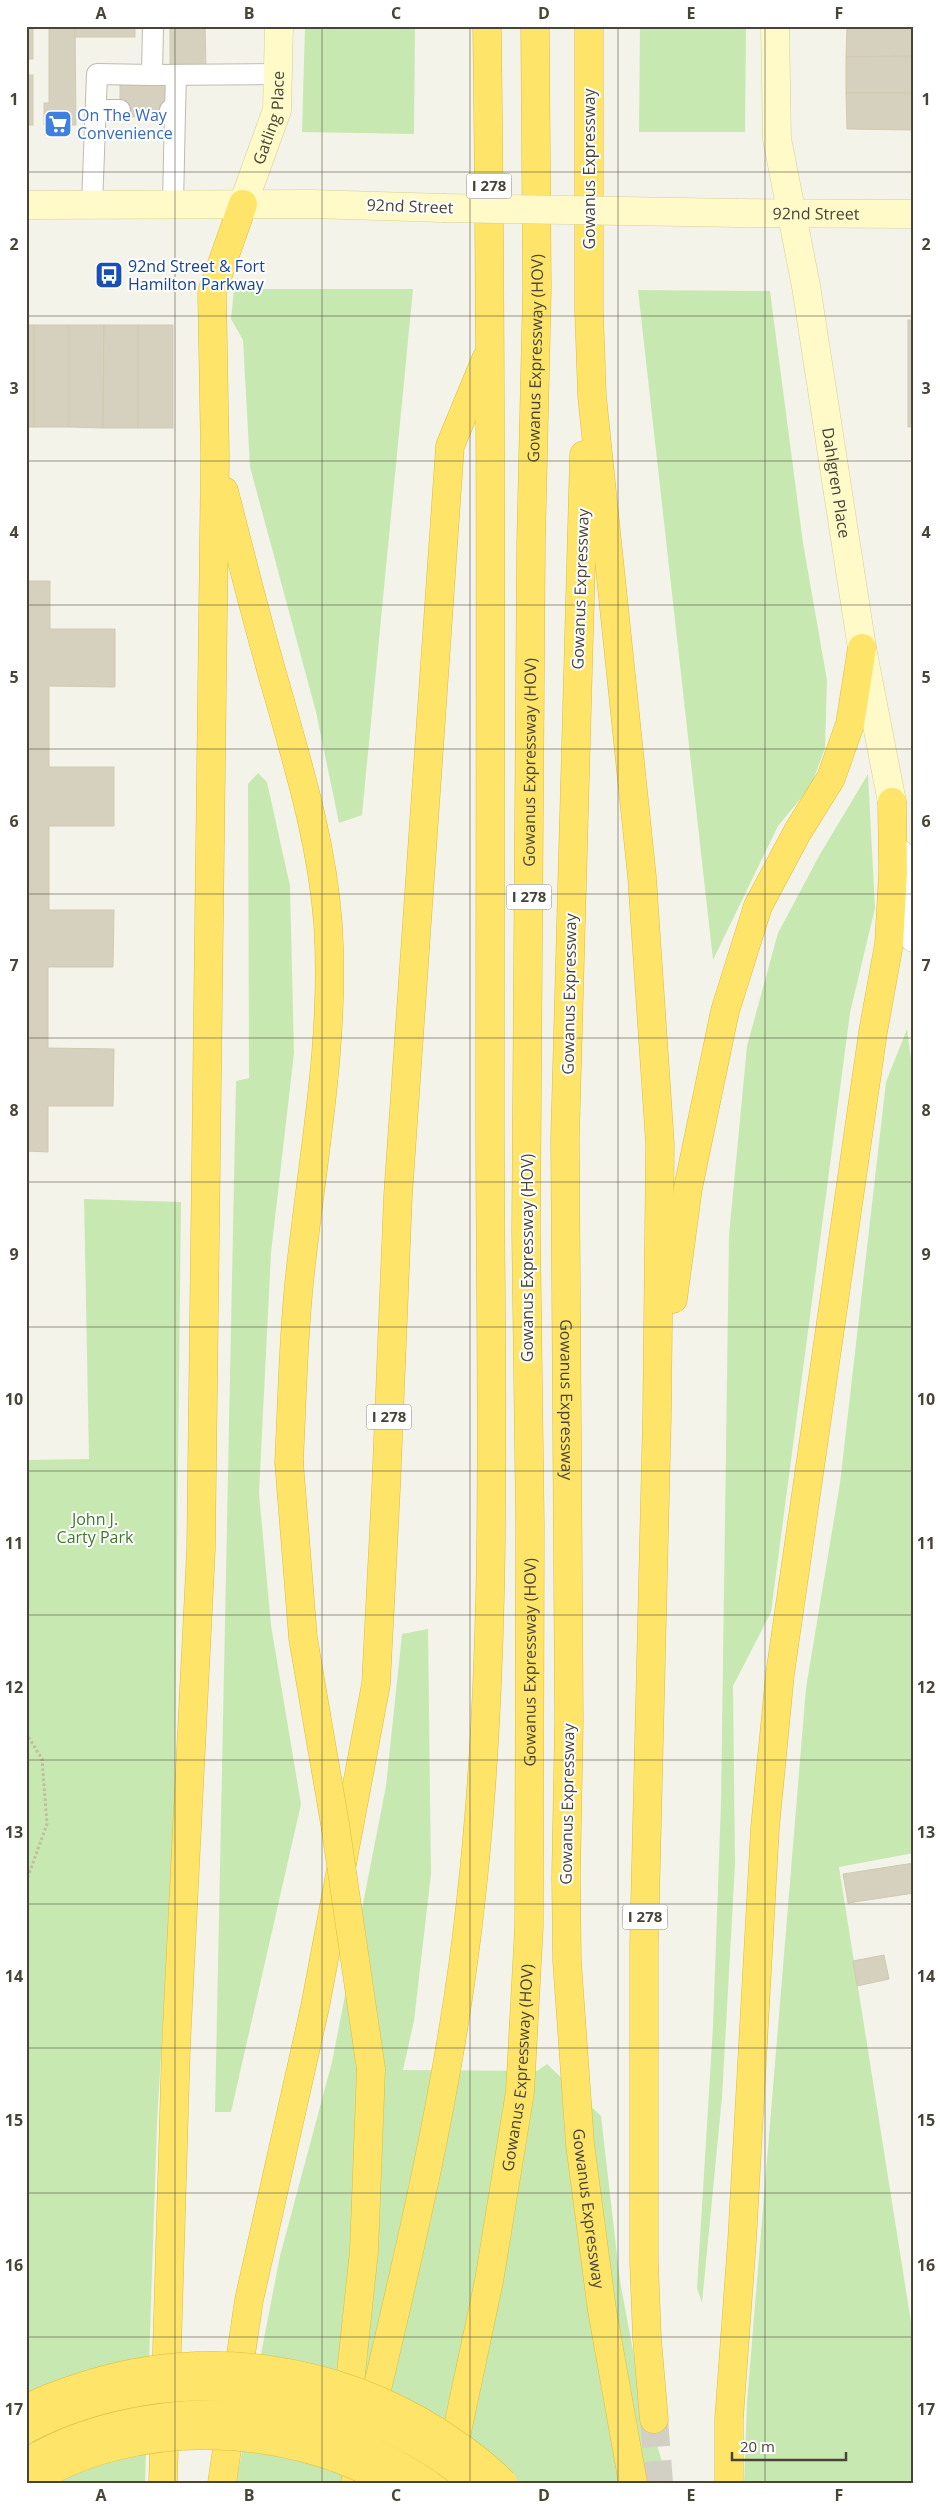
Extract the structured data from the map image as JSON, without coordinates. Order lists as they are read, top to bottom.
{
  "streets": {
    "highway": ["Gowanus Expressway", "I 278", "Gowanus Expressway (HOV)"],
    "main road": ["Gatling Place", "92nd Street", "Dahlgren Place"]
  },
  "crossings": [
    ["Gatling Place", "92nd Street"],
    ["92nd Street", "Dahlgren Place"]
  ],
  "parks": ["John J. Carty Park"],
  "places": {
    "supermarket": ["On The Way Convenience"],
    "bus stop": ["92nd Street & Fort Hamilton Parkway"]
  },
  "scale_bar": "20 m",
  "grid": {
    "columns": [
      "A",
      "B",
      "C",
      "D",
      "E",
      "F"
    ],
    "rows": [
      "1",
      "2",
      "3",
      "4",
      "5",
      "6",
      "7",
      "8",
      "9",
      "10",
      "11",
      "12",
      "13",
      "14",
      "15",
      "16",
      "17"
    ]
  }
}
